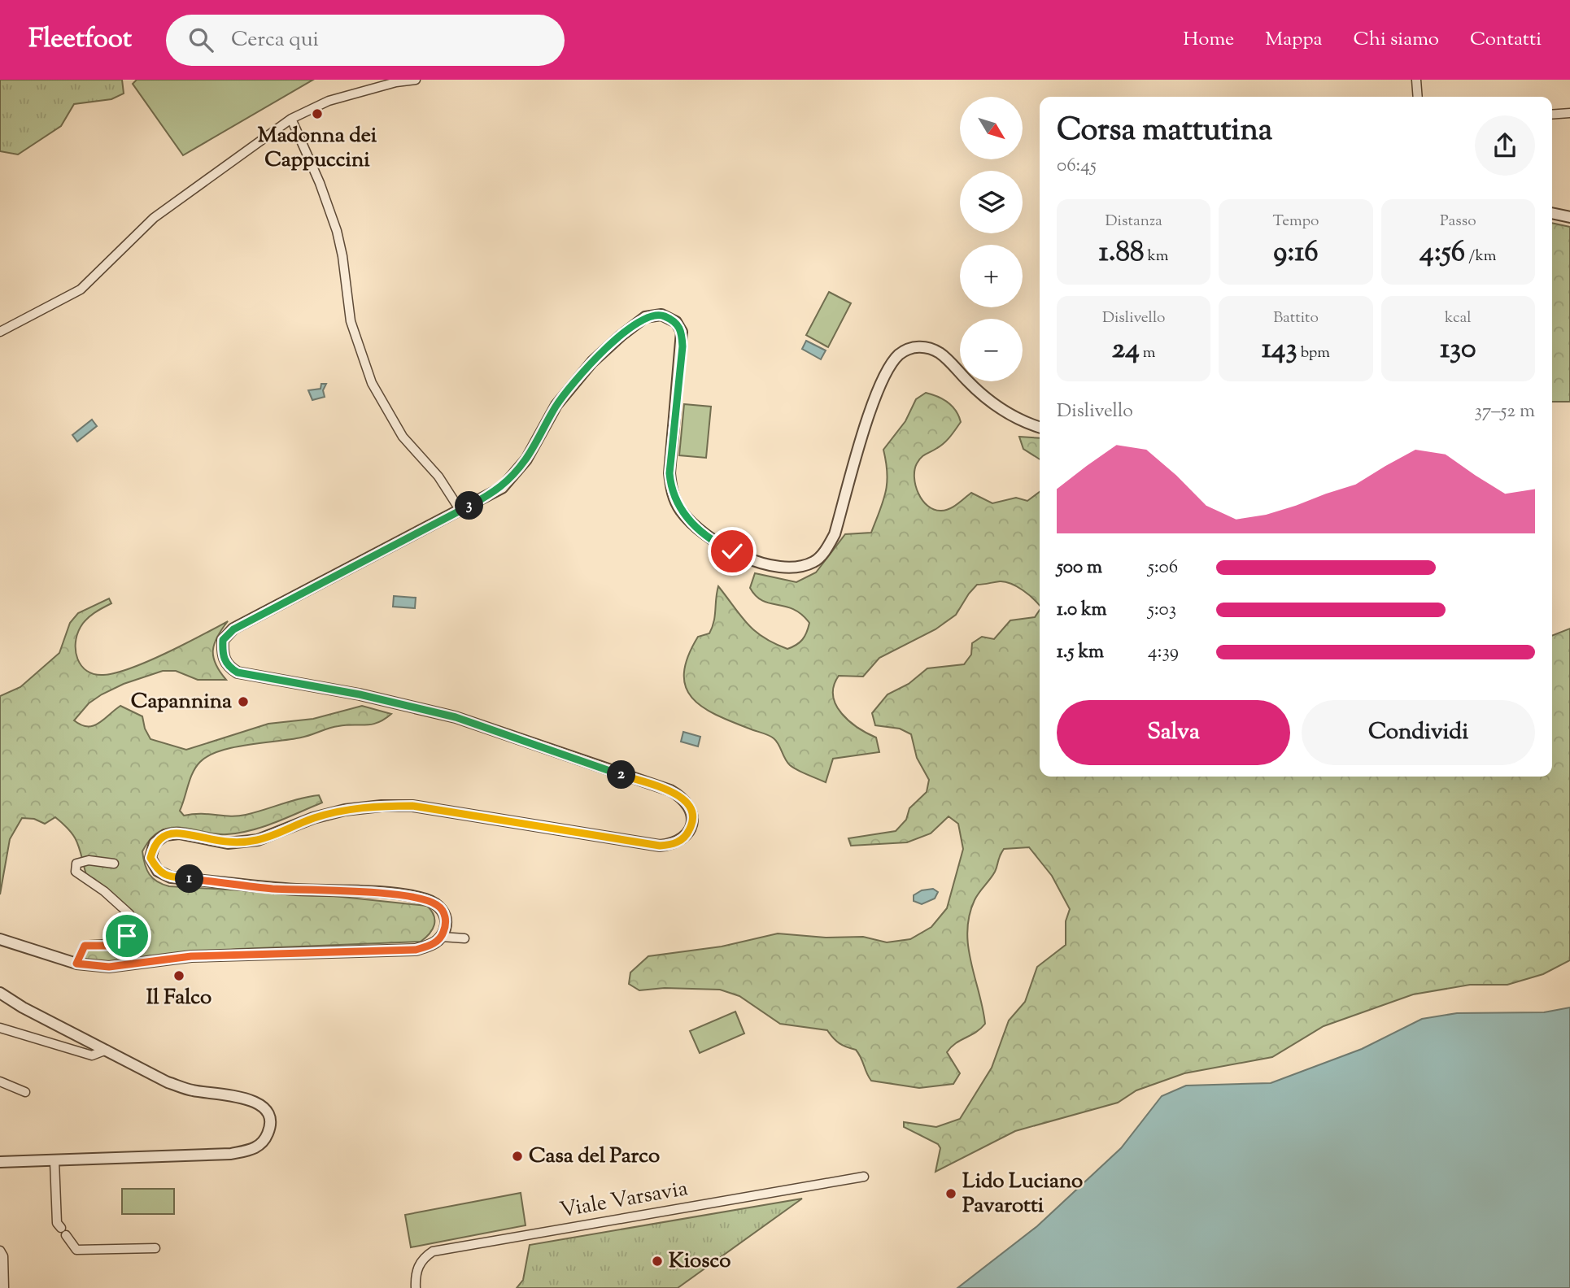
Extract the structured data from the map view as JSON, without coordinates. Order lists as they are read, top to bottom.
{
  "streets": {
    "street": ["Viale Varsavia"]
  },
  "places": [
    "Madonna dei Cappuccini",
    "Capannina",
    "Il Falco",
    "Casa del Parco",
    "Lido Luciano Pavarotti",
    "Kiosco"
  ],
  "north": "bottom right",
  "page": {
    "header": "Fleetfoot",
    "search": "Cerca qui",
    "nav": [
      "Home",
      "Mappa",
      "Chi siamo",
      "Contatti"
    ],
    "map_buttons": ["+", "−"],
    "heading": ["Corsa mattutina", "06:45"],
    "stats": [
      ["Distanza", "1.88 km"],
      ["Tempo", "9:16"],
      ["Passo", "4:56 /km"],
      ["Dislivello", "24 m"],
      ["Battito", "143 bpm"],
      ["kcal", "130"]
    ],
    "chart": ["Dislivello", "37–52 m"],
    "pins": ["3", "2", "1"],
    "list": [
      {
        "name": "500 m",
        "note": "5:06"
      },
      {
        "name": "1.0 km",
        "note": "5:03"
      },
      {
        "name": "1.5 km",
        "note": "4:39"
      }
    ],
    "buttons": ["Salva", "Condividi"]
  }
}
